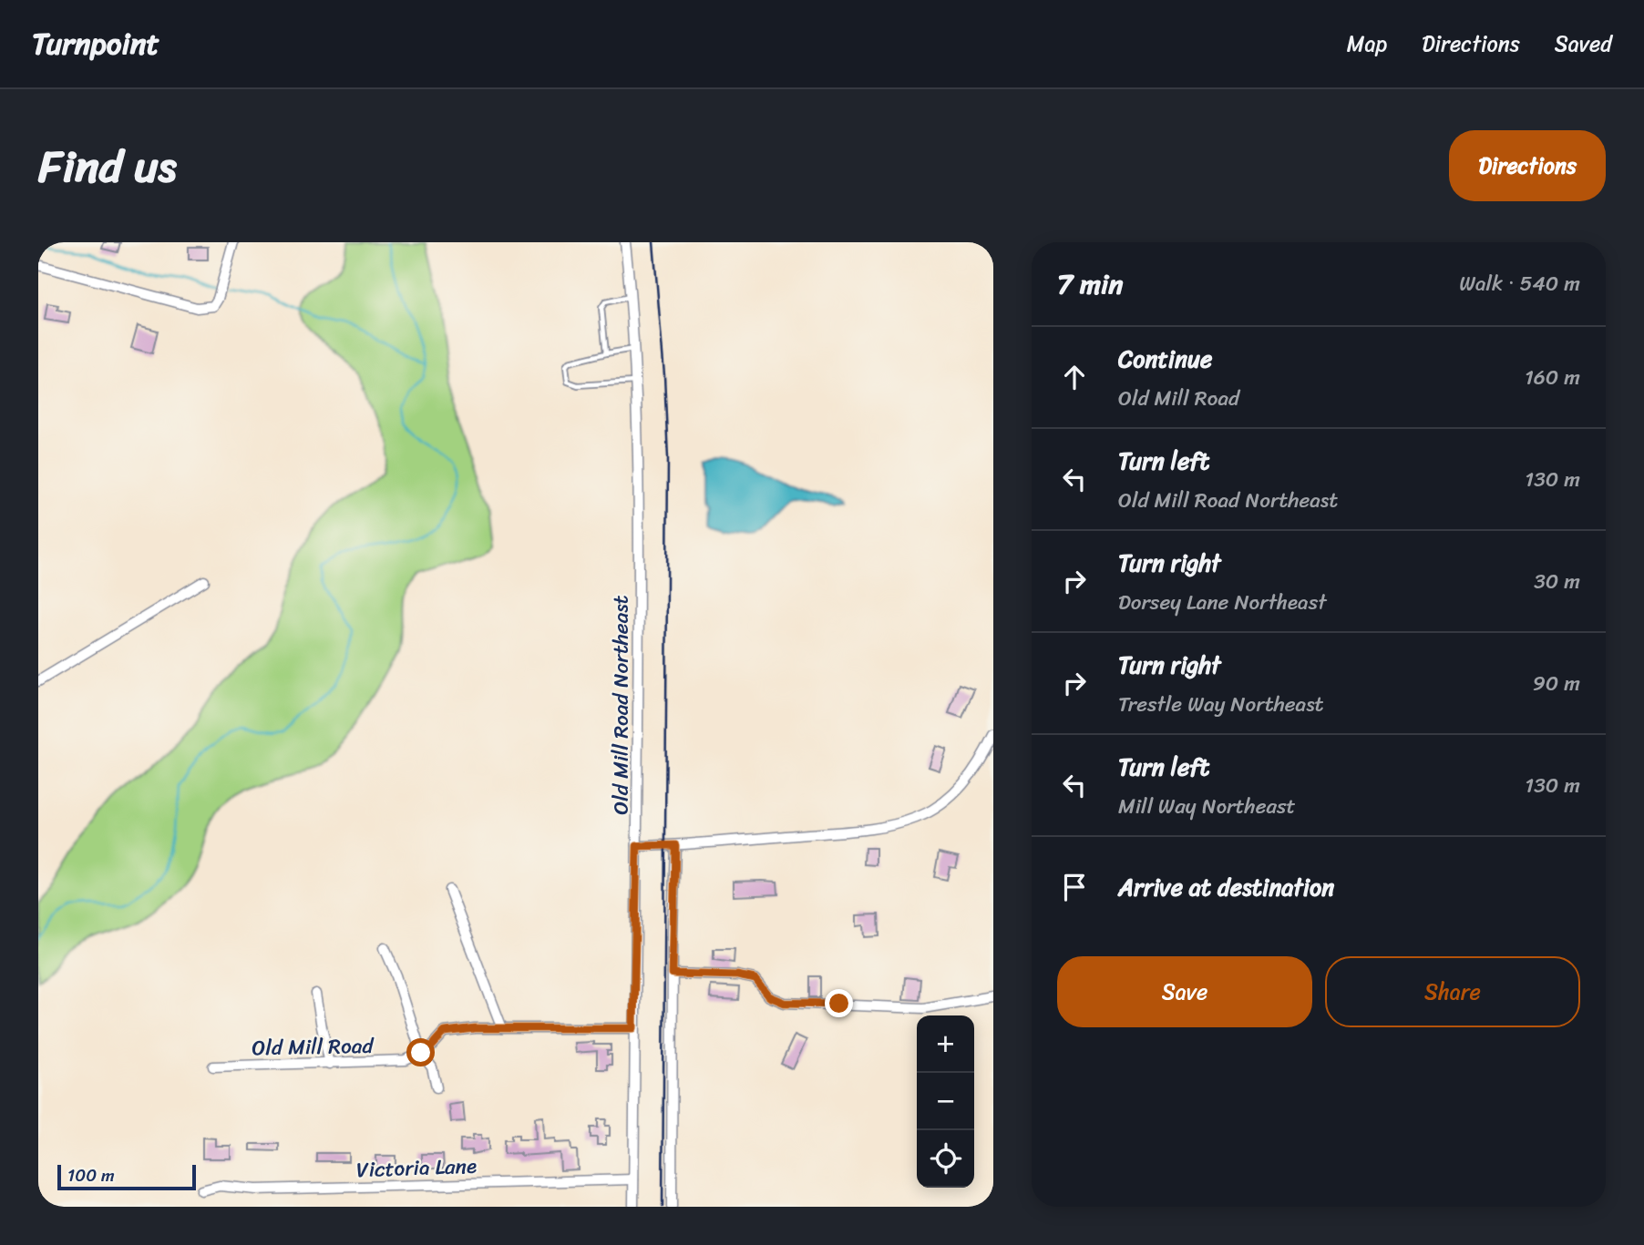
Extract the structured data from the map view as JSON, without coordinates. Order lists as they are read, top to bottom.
{
  "streets": {
    "street": ["Old Mill Road Northeast", "Old Mill Road", "Victoria Lane"]
  },
  "crossings": [
    ["Old Mill Road Northeast", "Old Mill Road"],
    ["Old Mill Road Northeast", "Victoria Lane"]
  ],
  "scale_bar": "100 m",
  "page": {
    "header": "Turnpoint",
    "nav": ["Map", "Directions", "Saved"],
    "title": "Find us",
    "buttons": [
      "Directions",
      ["Save", "Share"]
    ],
    "heading": ["7 min", "Walk · 540 m"],
    "list": [
      ["Continue", "Old Mill Road", "160 m"],
      ["Turn left", "Old Mill Road Northeast", "130 m"],
      ["Turn right", "Dorsey Lane Northeast", "30 m"],
      ["Turn right", "Trestle Way Northeast", "90 m"],
      ["Turn left", "Mill Way Northeast", "130 m"],
      "Arrive at destination"
    ],
    "map_buttons": ["+", "−"],
    "scale": "100 m"
  }
}
